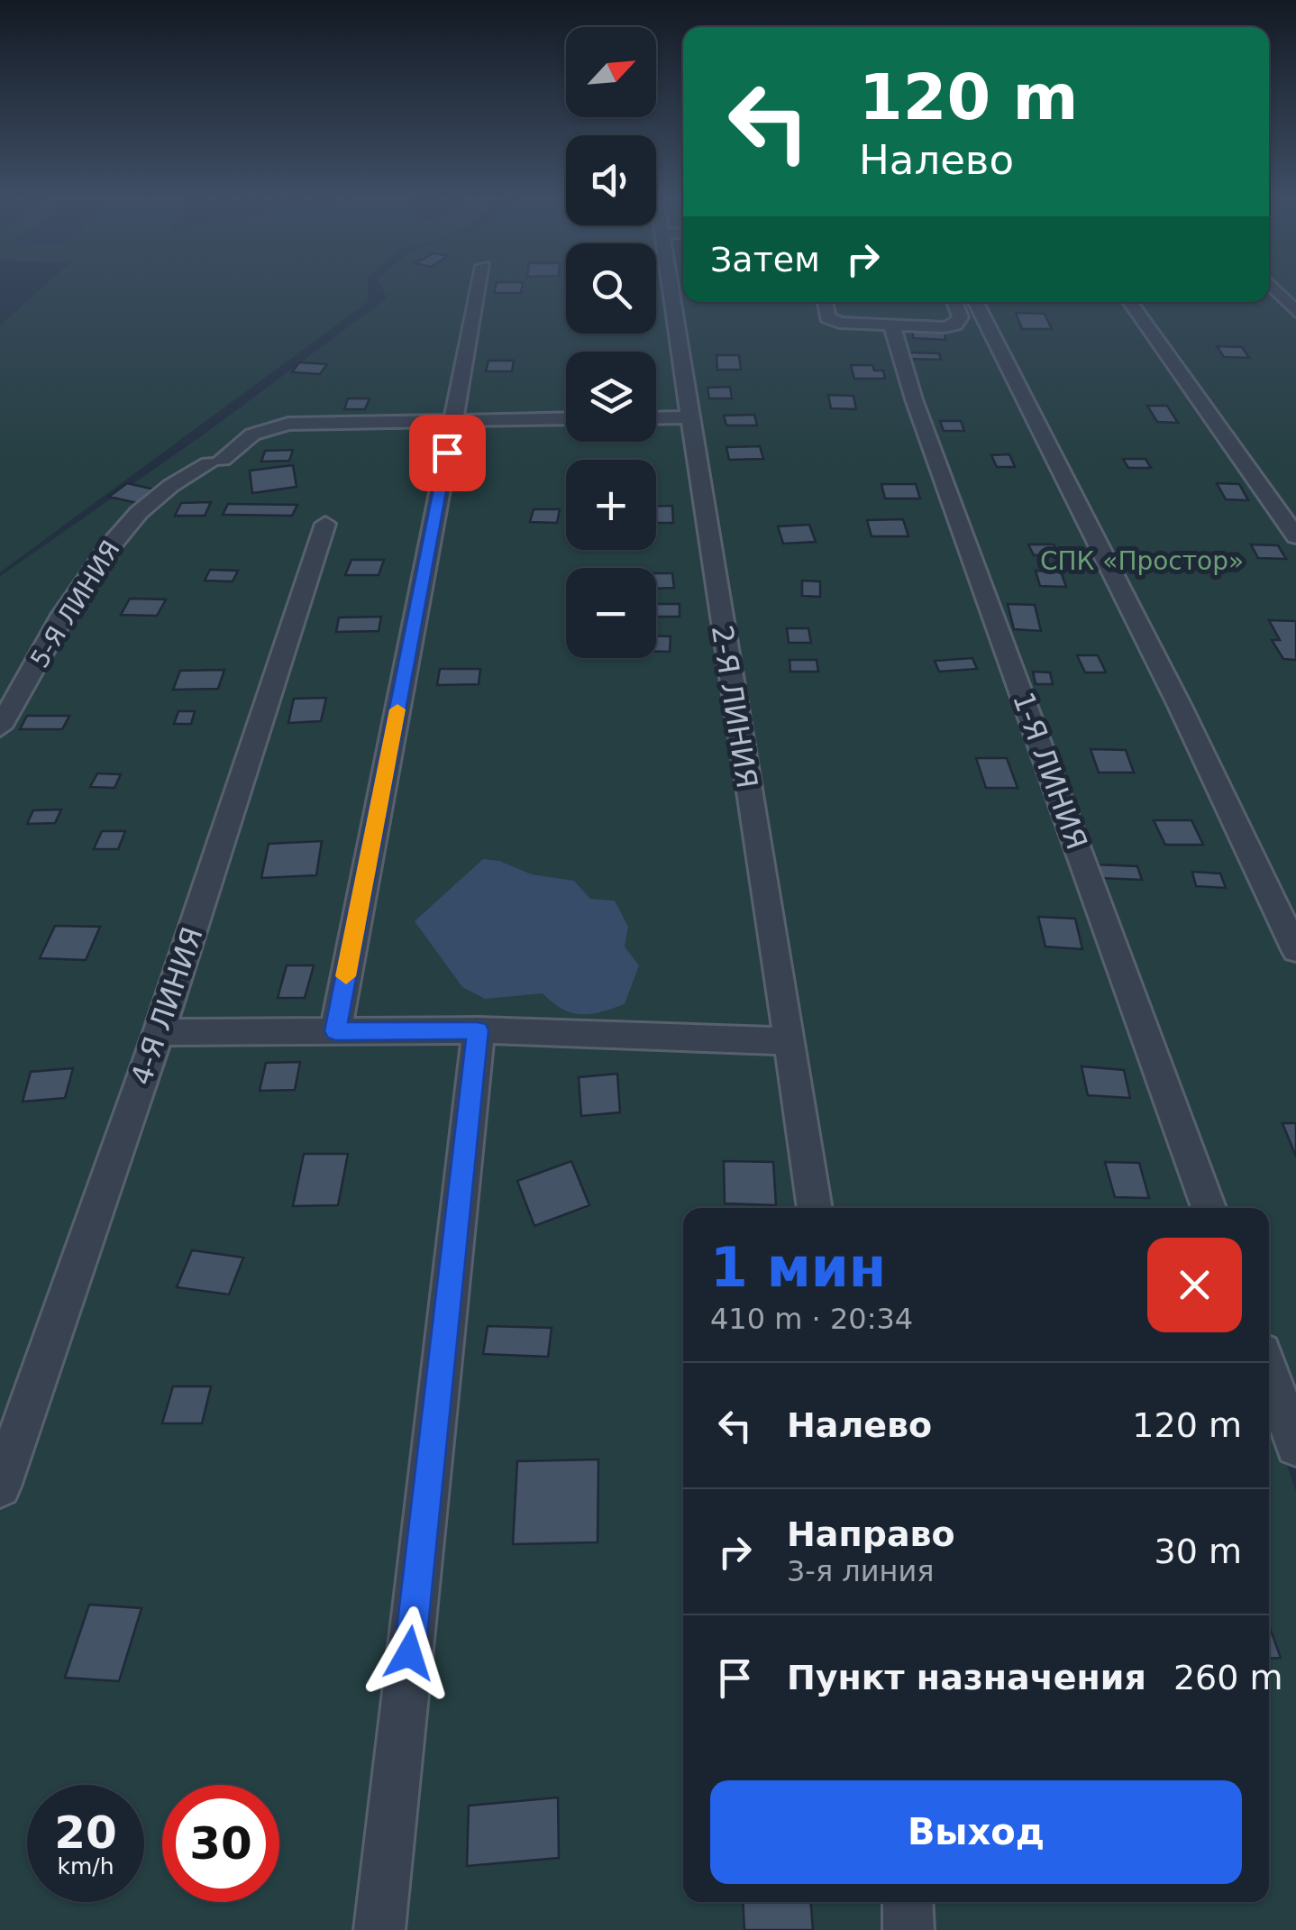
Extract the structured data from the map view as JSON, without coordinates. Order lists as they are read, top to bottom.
{
  "streets": {
    "street": [
      "5-Я ЛИНИЯ",
      "2-Я ЛИНИЯ",
      "1-Я ЛИНИЯ",
      "4-Я ЛИНИЯ"
    ]
  },
  "parks": ["СПК «Простор»"],
  "north": "top right",
  "page": {
    "map_buttons": ["+", "−"],
    "turn": ["120 m", "Налево"],
    "then": "Затем",
    "heading": ["1 мин", "410 m · 20:34"],
    "list": [
      {
        "name": "Налево",
        "value": "120 m"
      },
      {
        "name": "Направо",
        "note": "3-я линия",
        "value": "30 m"
      },
      {
        "name": "Пункт назначения",
        "value": "260 m"
      }
    ],
    "buttons": "Выход",
    "speed": "20 km/h",
    "limit": "30"
  }
}
